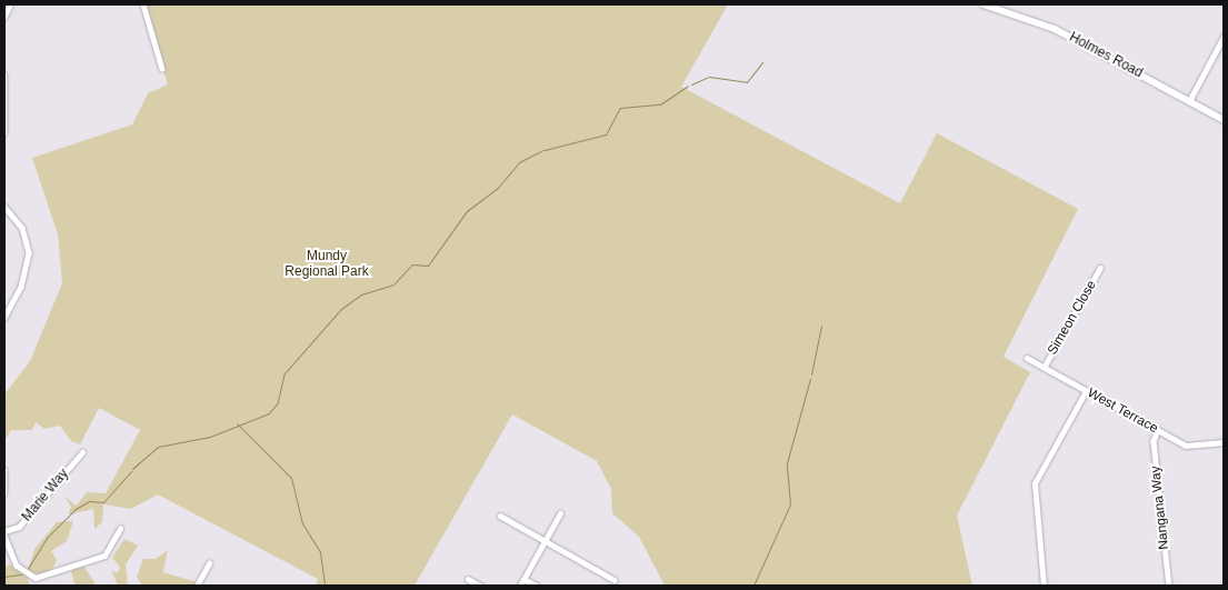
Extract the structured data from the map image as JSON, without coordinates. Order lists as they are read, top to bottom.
{
  "streets": {
    "street": [
      "Holmes Road",
      "Simeon Close",
      "West Terrace",
      "Marie Way",
      "Nangana Way"
    ]
  },
  "crossings": [
    ["Simeon Close", "West Terrace"],
    ["West Terrace", "Nangana Way"]
  ],
  "parks": ["Mundy Regional Park"]
}
